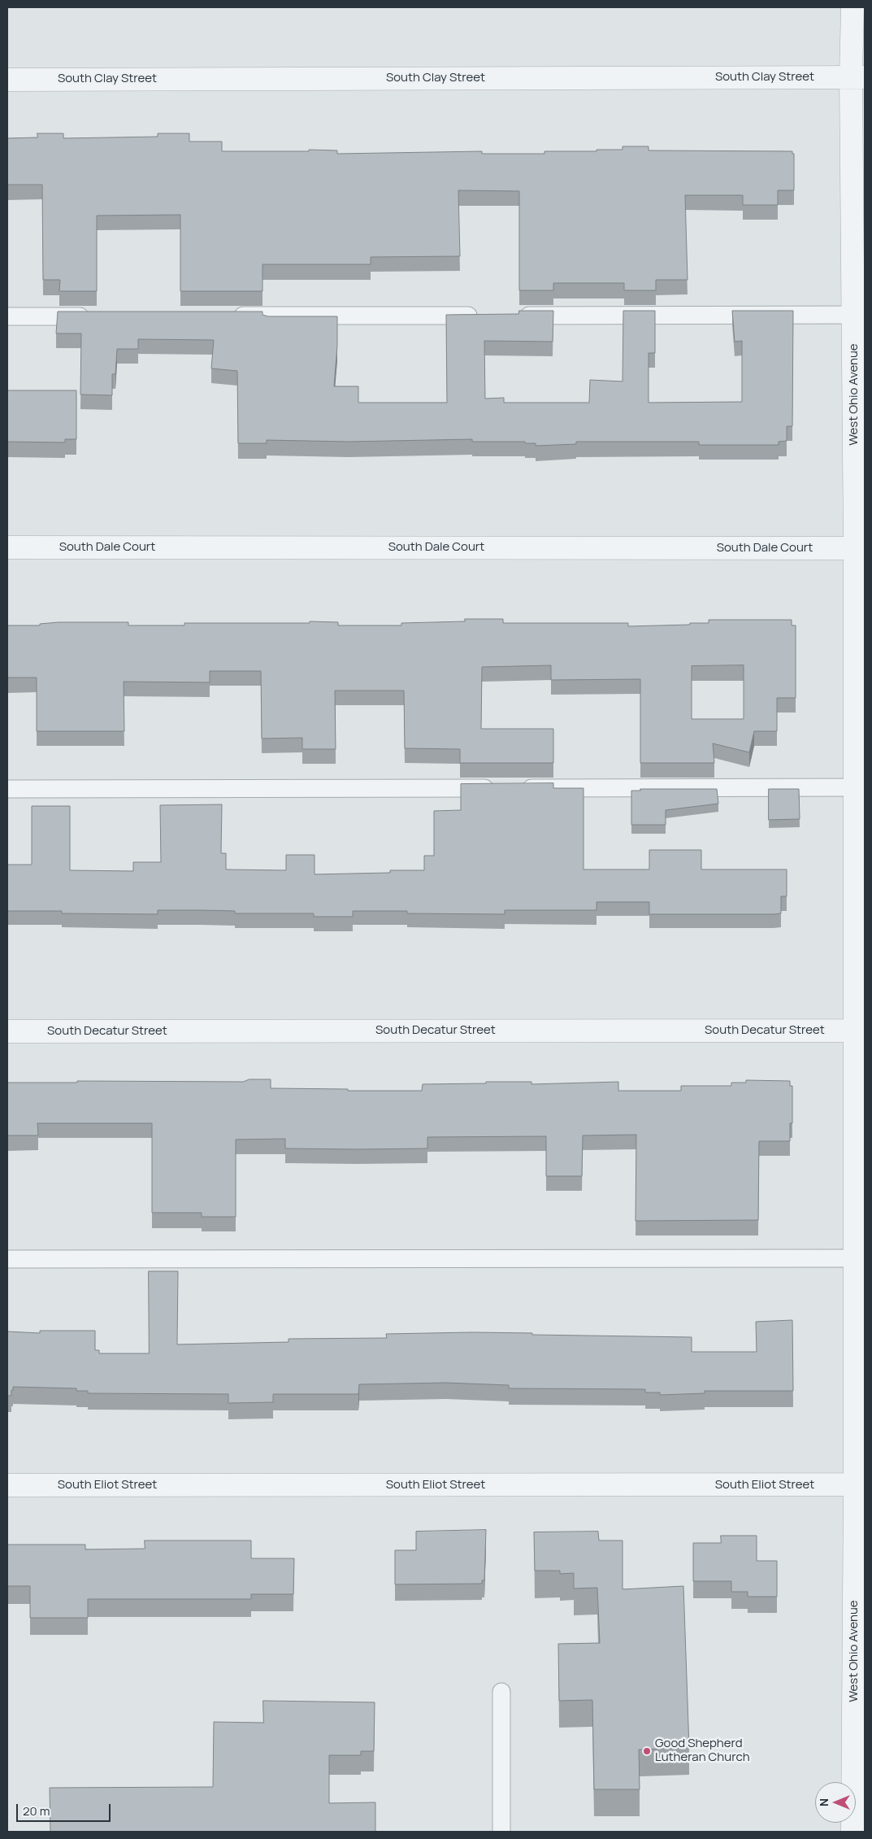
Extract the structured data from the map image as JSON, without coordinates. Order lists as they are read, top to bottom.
{
  "streets": {
    "street": [
      "South Clay Street",
      "West Ohio Avenue",
      "South Dale Court",
      "South Decatur Street",
      "South Eliot Street"
    ]
  },
  "crossings": [
    ["South Clay Street", "West Ohio Avenue"],
    ["West Ohio Avenue", "South Dale Court"],
    ["West Ohio Avenue", "South Decatur Street"],
    ["West Ohio Avenue", "South Eliot Street"]
  ],
  "places": ["Good Shepherd Lutheran Church"],
  "scale_bar": "20 m",
  "north": "left"
}
